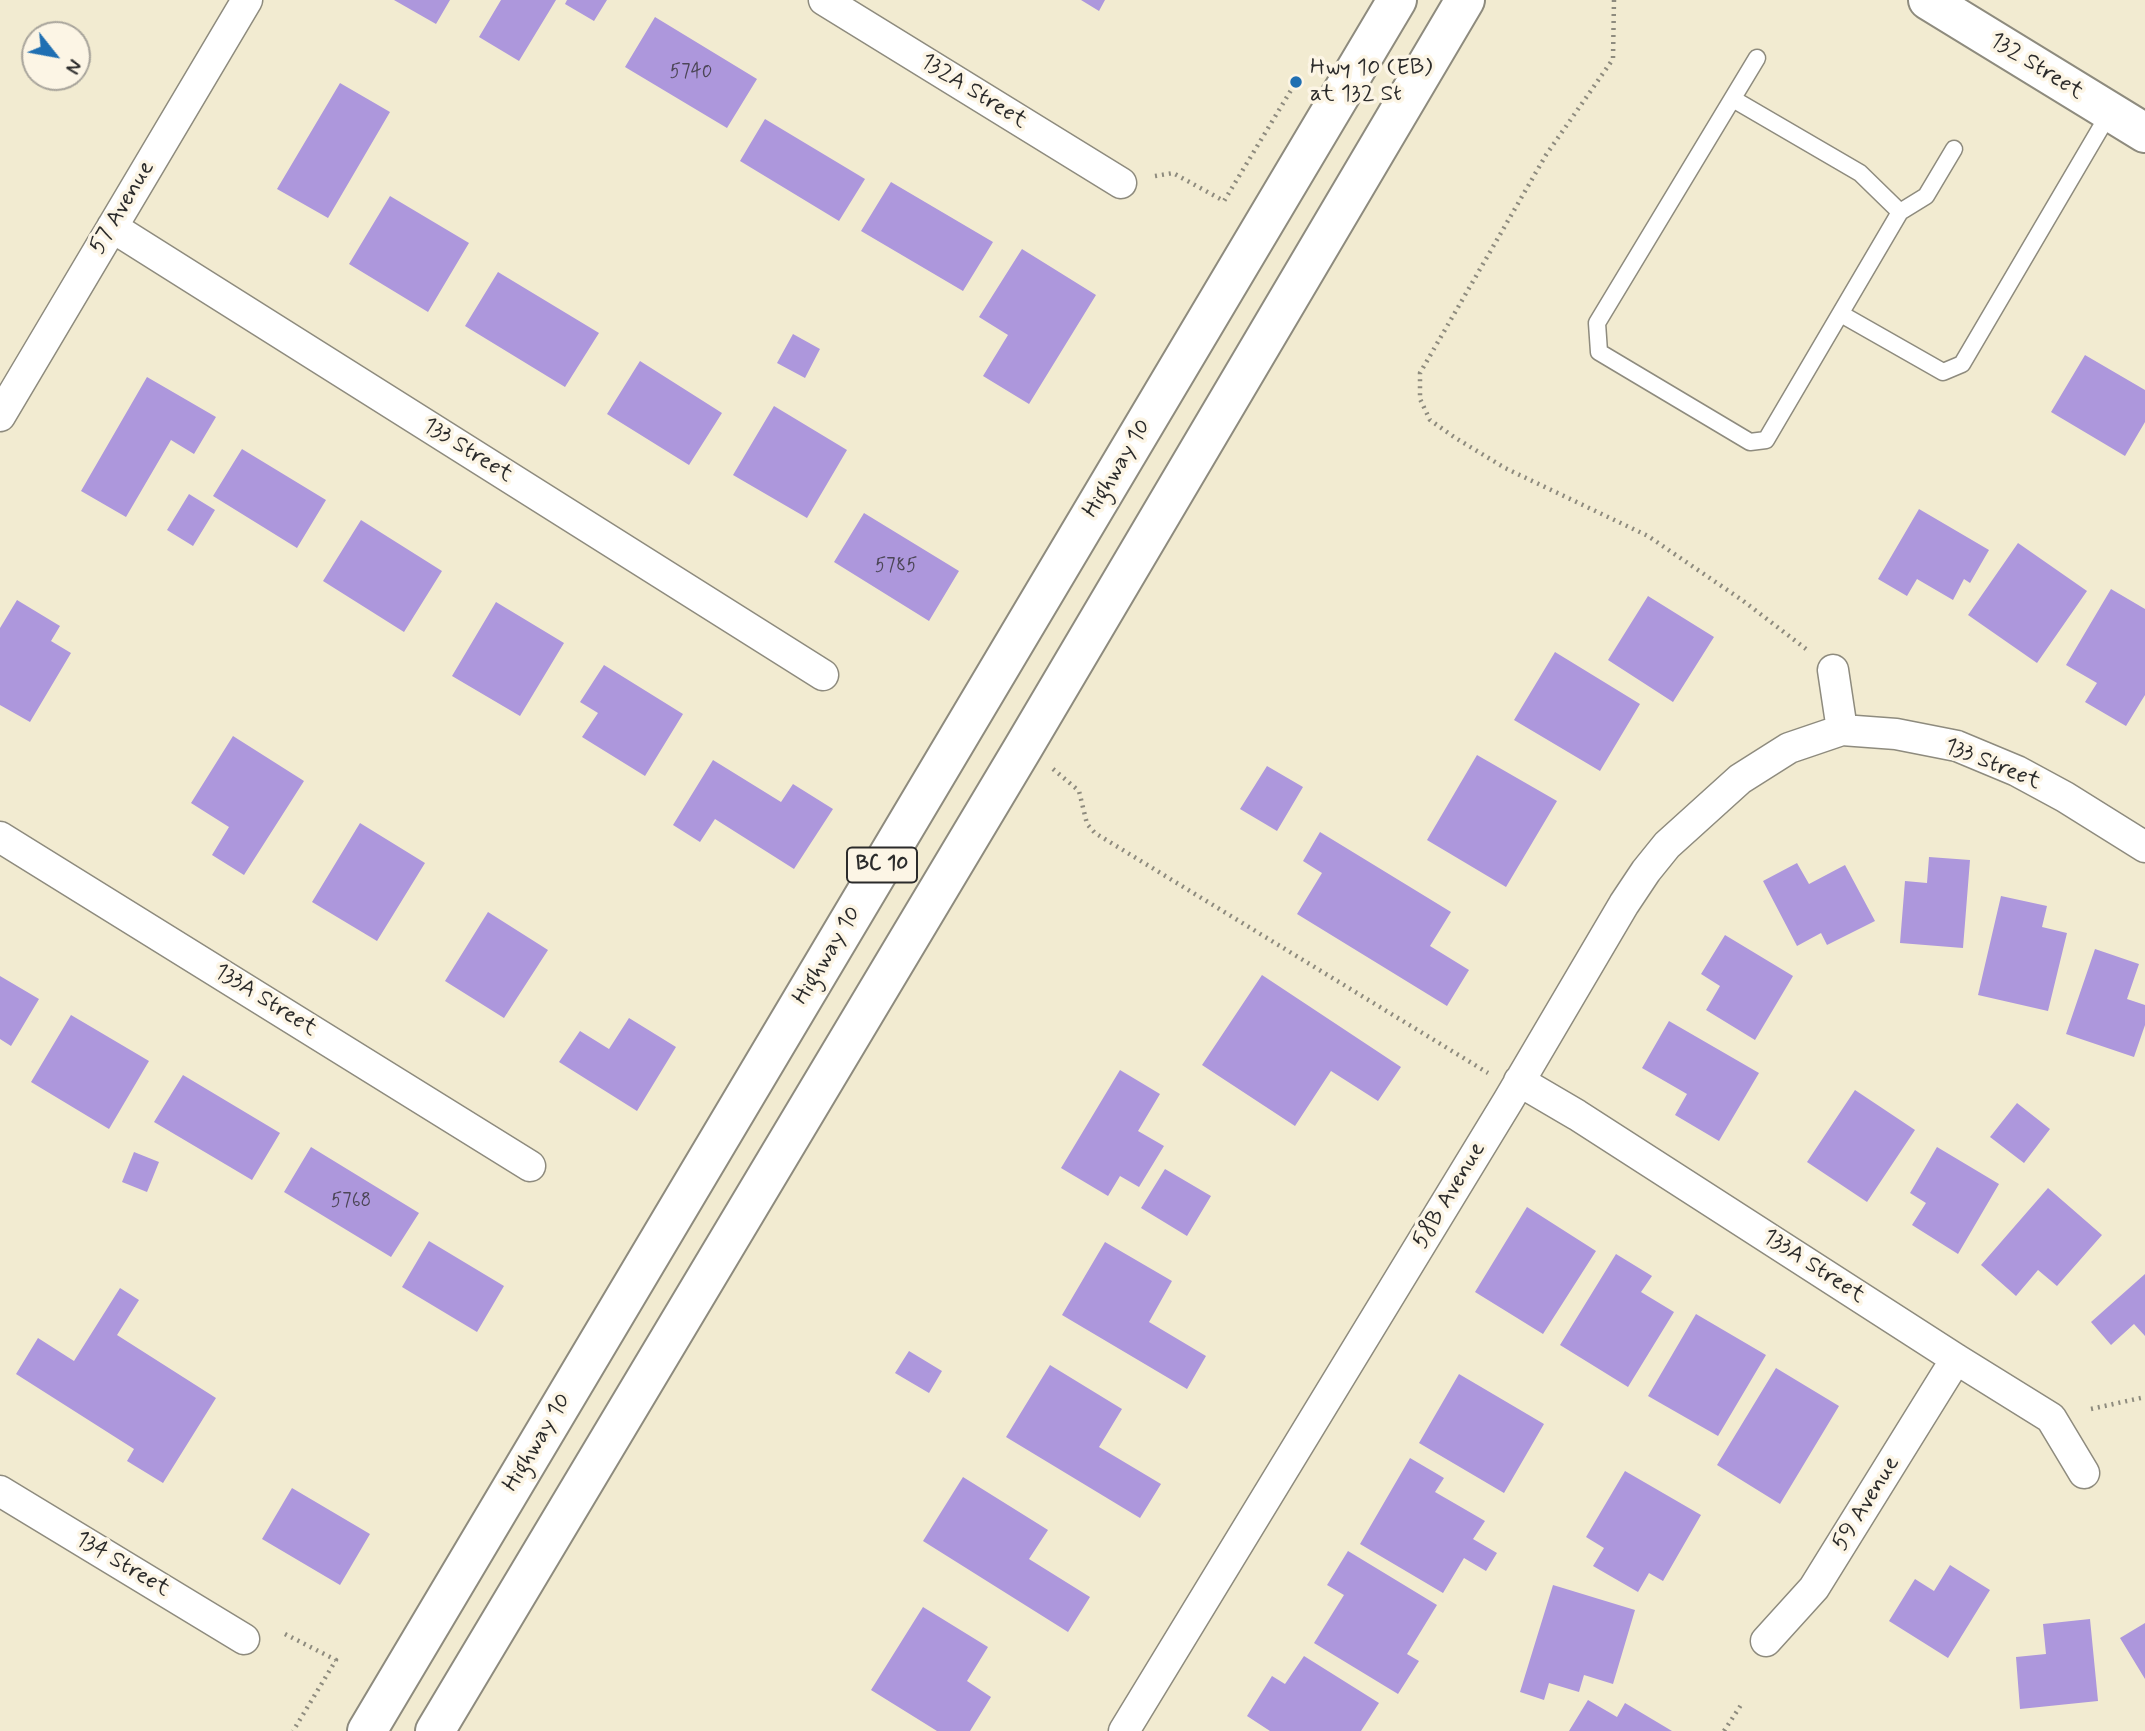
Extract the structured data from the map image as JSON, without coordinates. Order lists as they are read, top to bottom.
{
  "streets": {
    "main road": ["132 Street", "Highway 10", "BC 10"],
    "street": [
      "132A Street",
      "57 Avenue",
      "133 Street",
      "133A Street",
      "58B Avenue",
      "59 Avenue",
      "134 Street"
    ]
  },
  "crossings": [
    ["57 Avenue", "133 Street"],
    ["133 Street", "58B Avenue"],
    ["133A Street", "58B Avenue"],
    ["133A Street", "59 Avenue"]
  ],
  "places": ["Hwy 10 (EB) at 132 St"],
  "house_numbers": ["5740", "5785", "5768"],
  "north": "bottom right"
}
